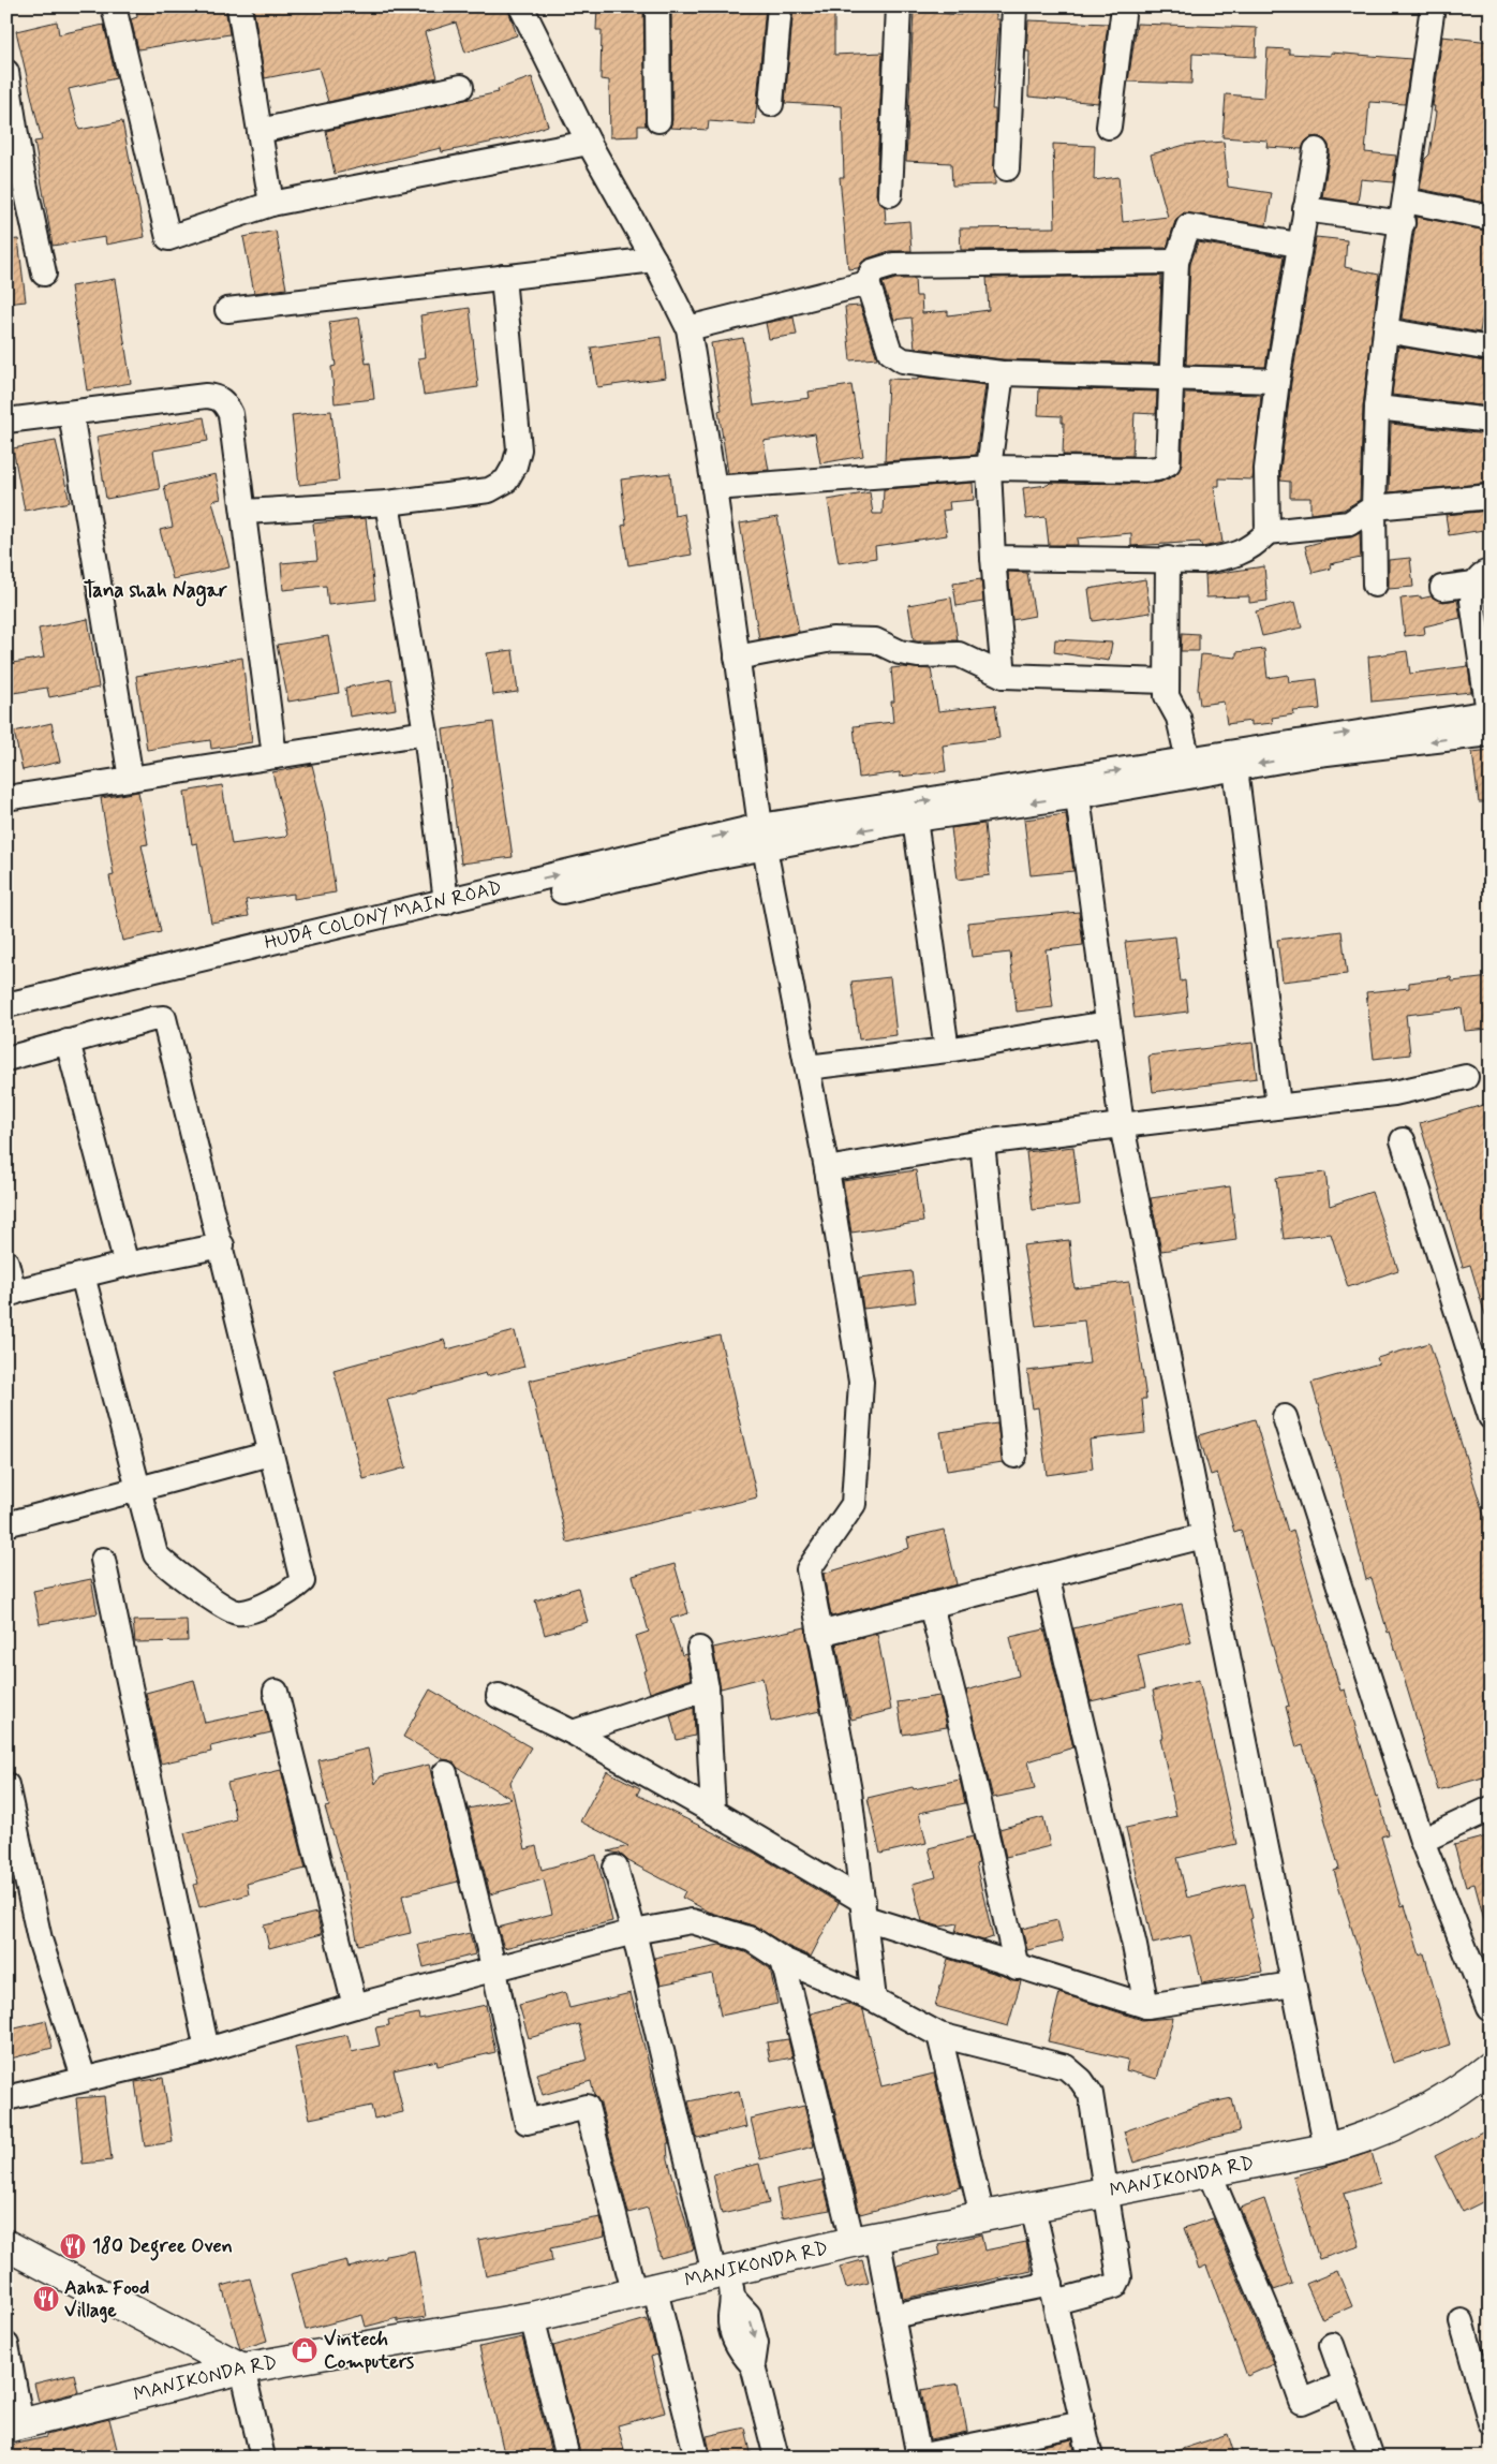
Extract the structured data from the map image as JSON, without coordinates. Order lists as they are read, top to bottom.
{
  "streets": {
    "street": ["HUDA COLONY MAIN ROAD", "MANIKONDA RD"]
  },
  "districts": ["Tana shah Nagar"],
  "places": {
    "restaurant": ["180 Degree Oven", "Aaha Food Village"],
    "shop": ["Vintech Computers"]
  }
}
